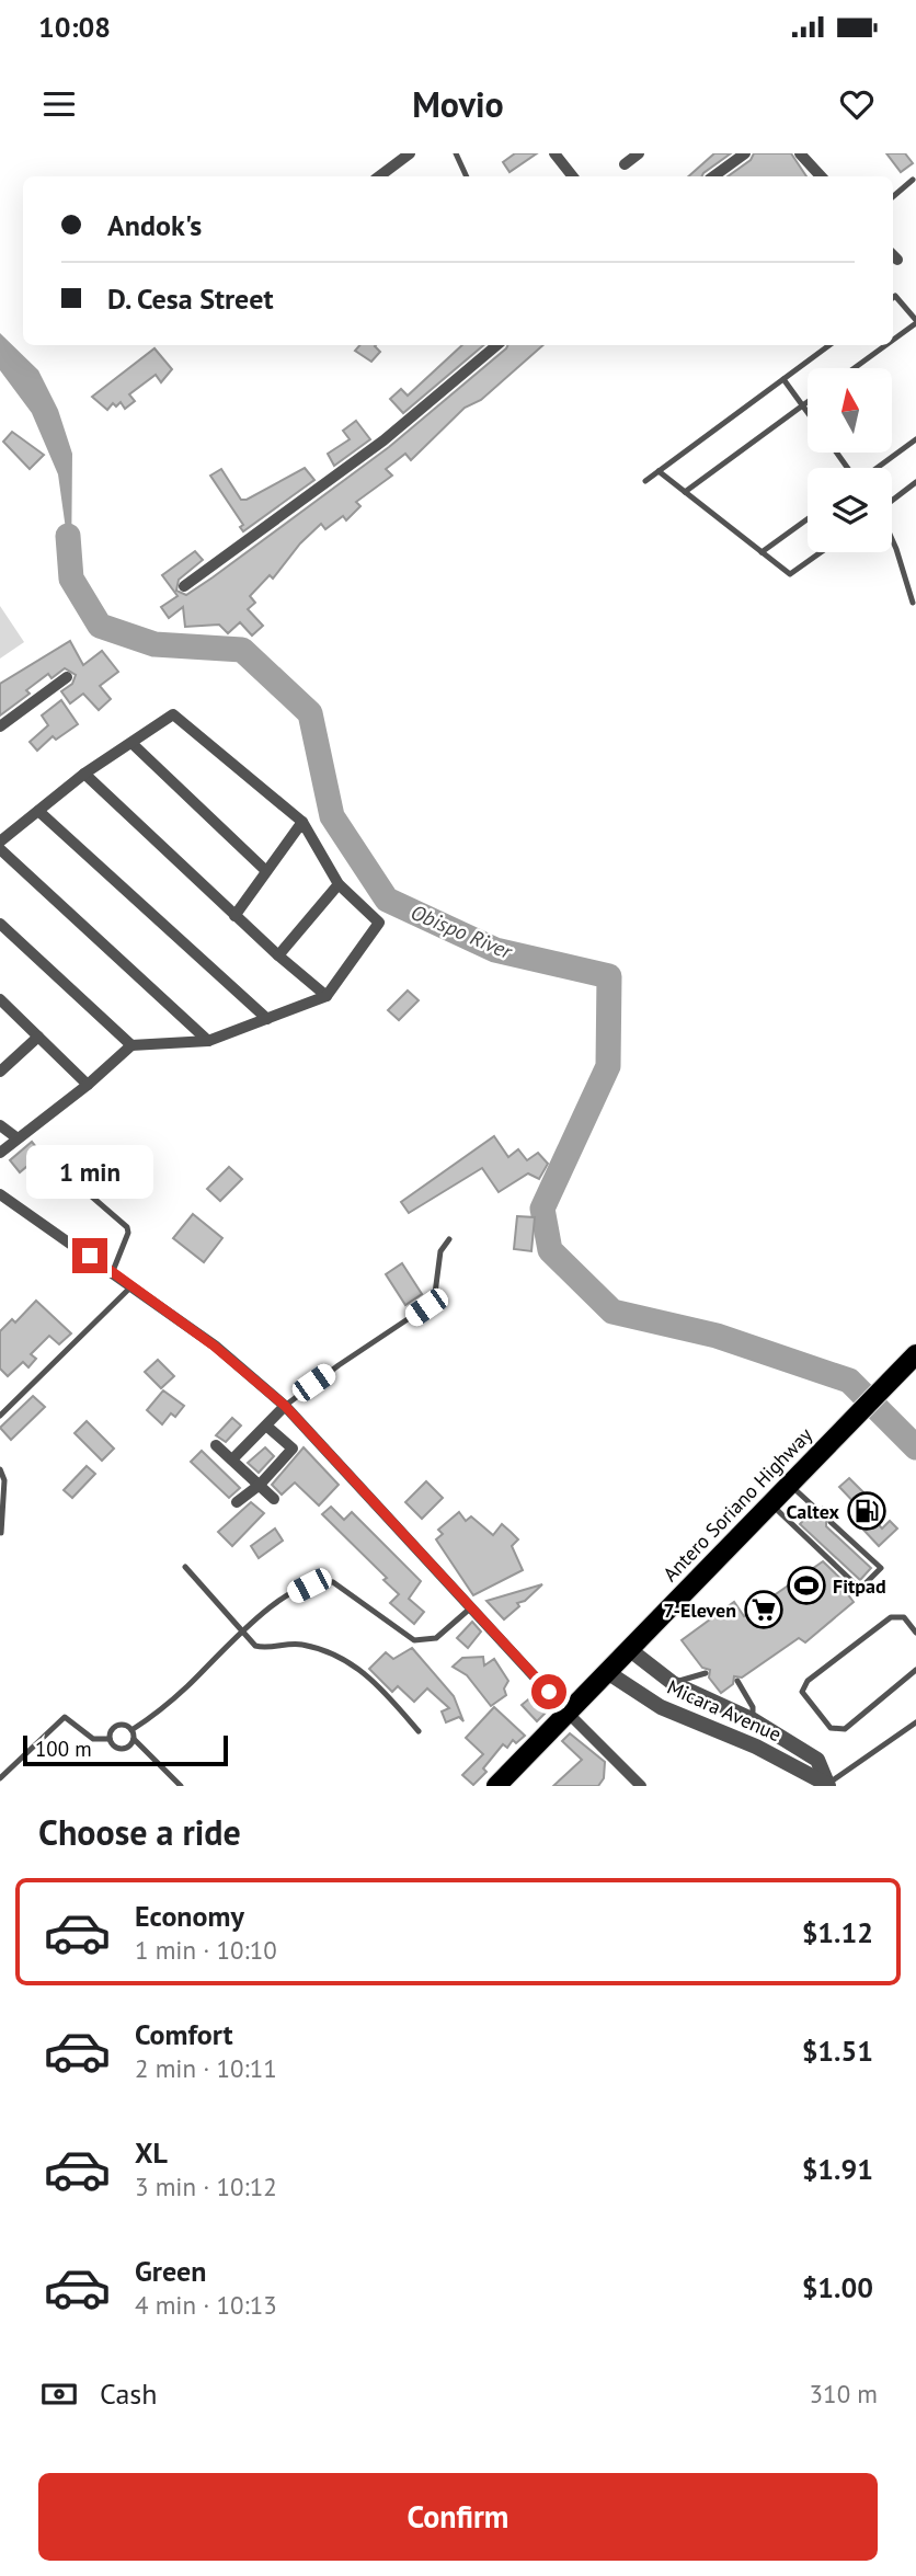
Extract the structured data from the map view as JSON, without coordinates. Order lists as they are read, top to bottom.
{
  "streets": {
    "main road": ["Antero Soriano Highway"],
    "street": ["Micara Avenue"]
  },
  "crossings": [
    ["Antero Soriano Highway", "Micara Avenue"]
  ],
  "water": ["Obispo River"],
  "places": {
    "fuel station": ["Caltex"],
    "sports": ["Fitpad"],
    "supermarket": ["7-Eleven"]
  },
  "scale_bar": "100 m",
  "north": "top",
  "page": {
    "status": "10:08",
    "header": "Movio",
    "banner": ["Andok's", "D. Cesa Street"],
    "bubble": "1 min",
    "scale": "100 m",
    "heading": "Choose a ride",
    "list": [
      {
        "name": "Economy",
        "note": "1 min · 10:10",
        "value": "$1.12"
      },
      {
        "name": "Comfort",
        "note": "2 min · 10:11",
        "value": "$1.51"
      },
      {
        "name": "XL",
        "note": "3 min · 10:12",
        "value": "$1.91"
      },
      {
        "name": "Green",
        "note": "4 min · 10:13",
        "value": "$1.00"
      }
    ],
    "pay": ["Cash", "310 m"],
    "buttons": "Confirm"
  }
}
